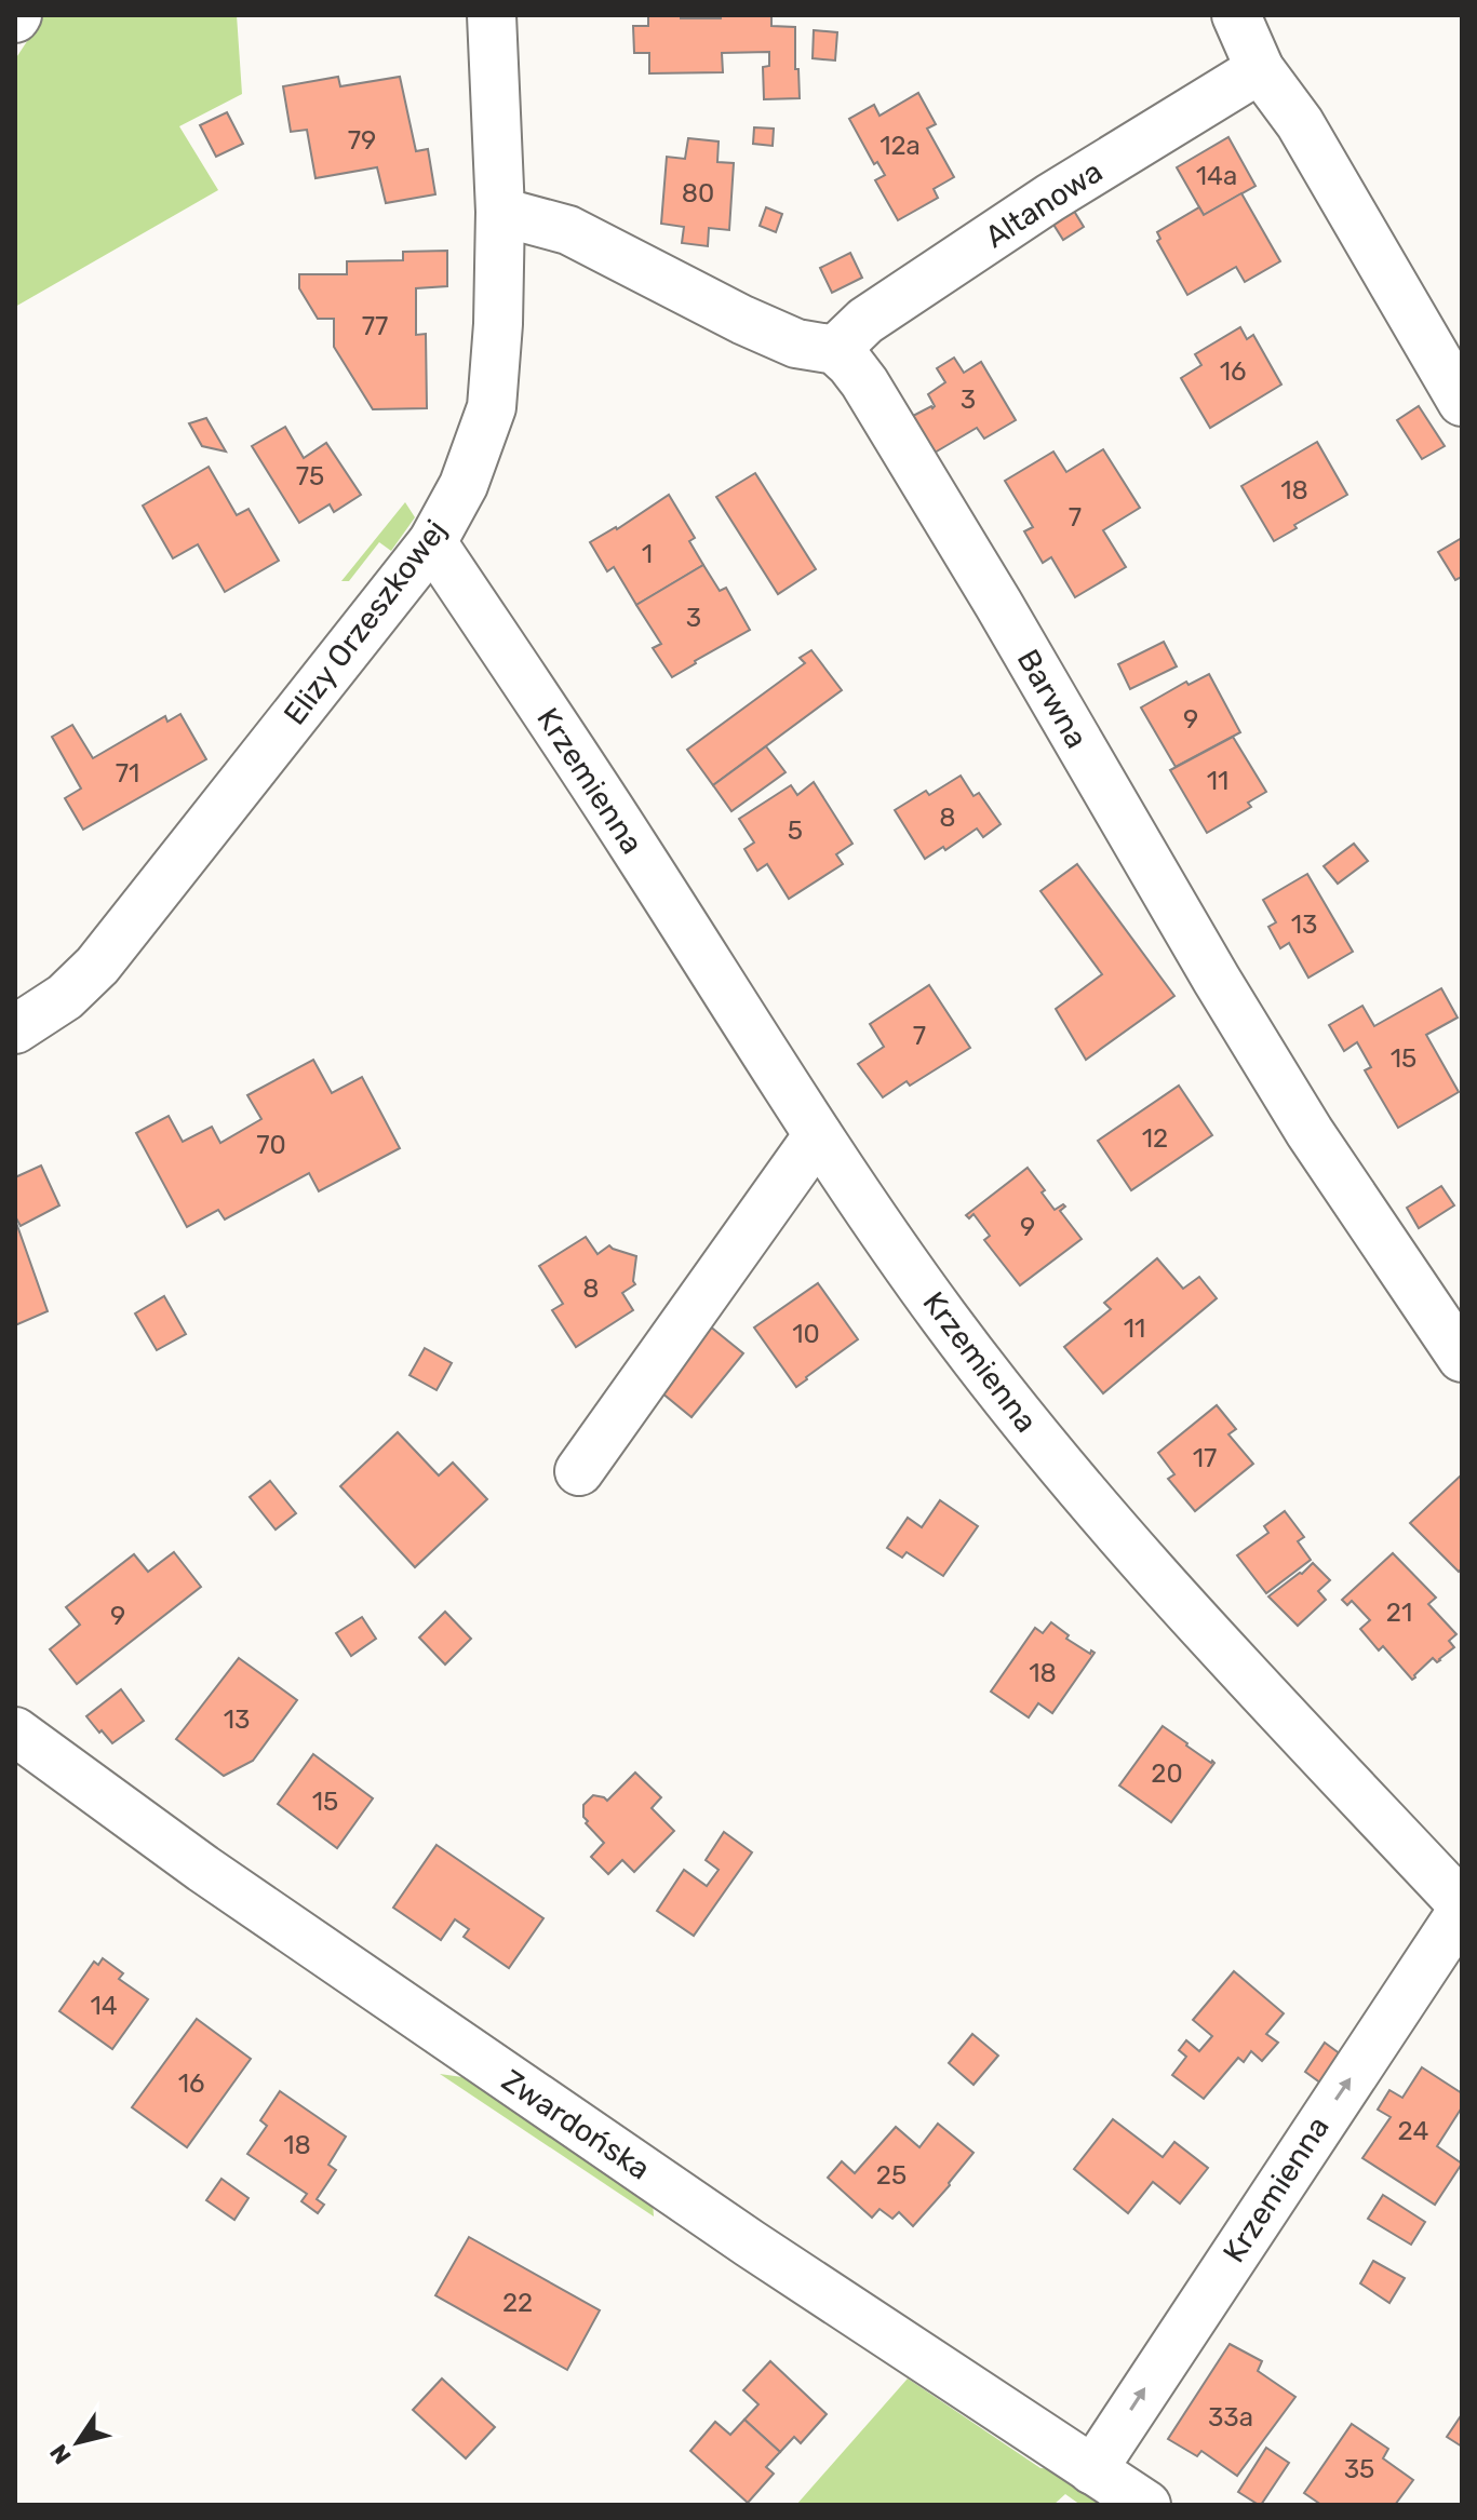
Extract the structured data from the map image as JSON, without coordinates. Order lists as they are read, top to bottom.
{
  "streets": {
    "street": [
      "Altanowa",
      "Elizy Orzeszkowej",
      "Barwna",
      "Krzemienna",
      "Zwardońska"
    ]
  },
  "crossings": [
    ["Altanowa", "Barwna"],
    ["Elizy Orzeszkowej", "Krzemienna"],
    ["Krzemienna", "Zwardońska"]
  ],
  "house_numbers": [
    "79",
    "12a",
    "14a",
    "80",
    "77",
    "16",
    "3",
    "75",
    "18",
    "7",
    "1",
    "3",
    "9",
    "71",
    "11",
    "8",
    "5",
    "13",
    "7",
    "15",
    "12",
    "70",
    "9",
    "8",
    "11",
    "10",
    "17",
    "21",
    "9",
    "18",
    "13",
    "20",
    "15",
    "14",
    "16",
    "24",
    "18",
    "25",
    "22",
    "33a",
    "35"
  ],
  "north": "bottom left"
}
